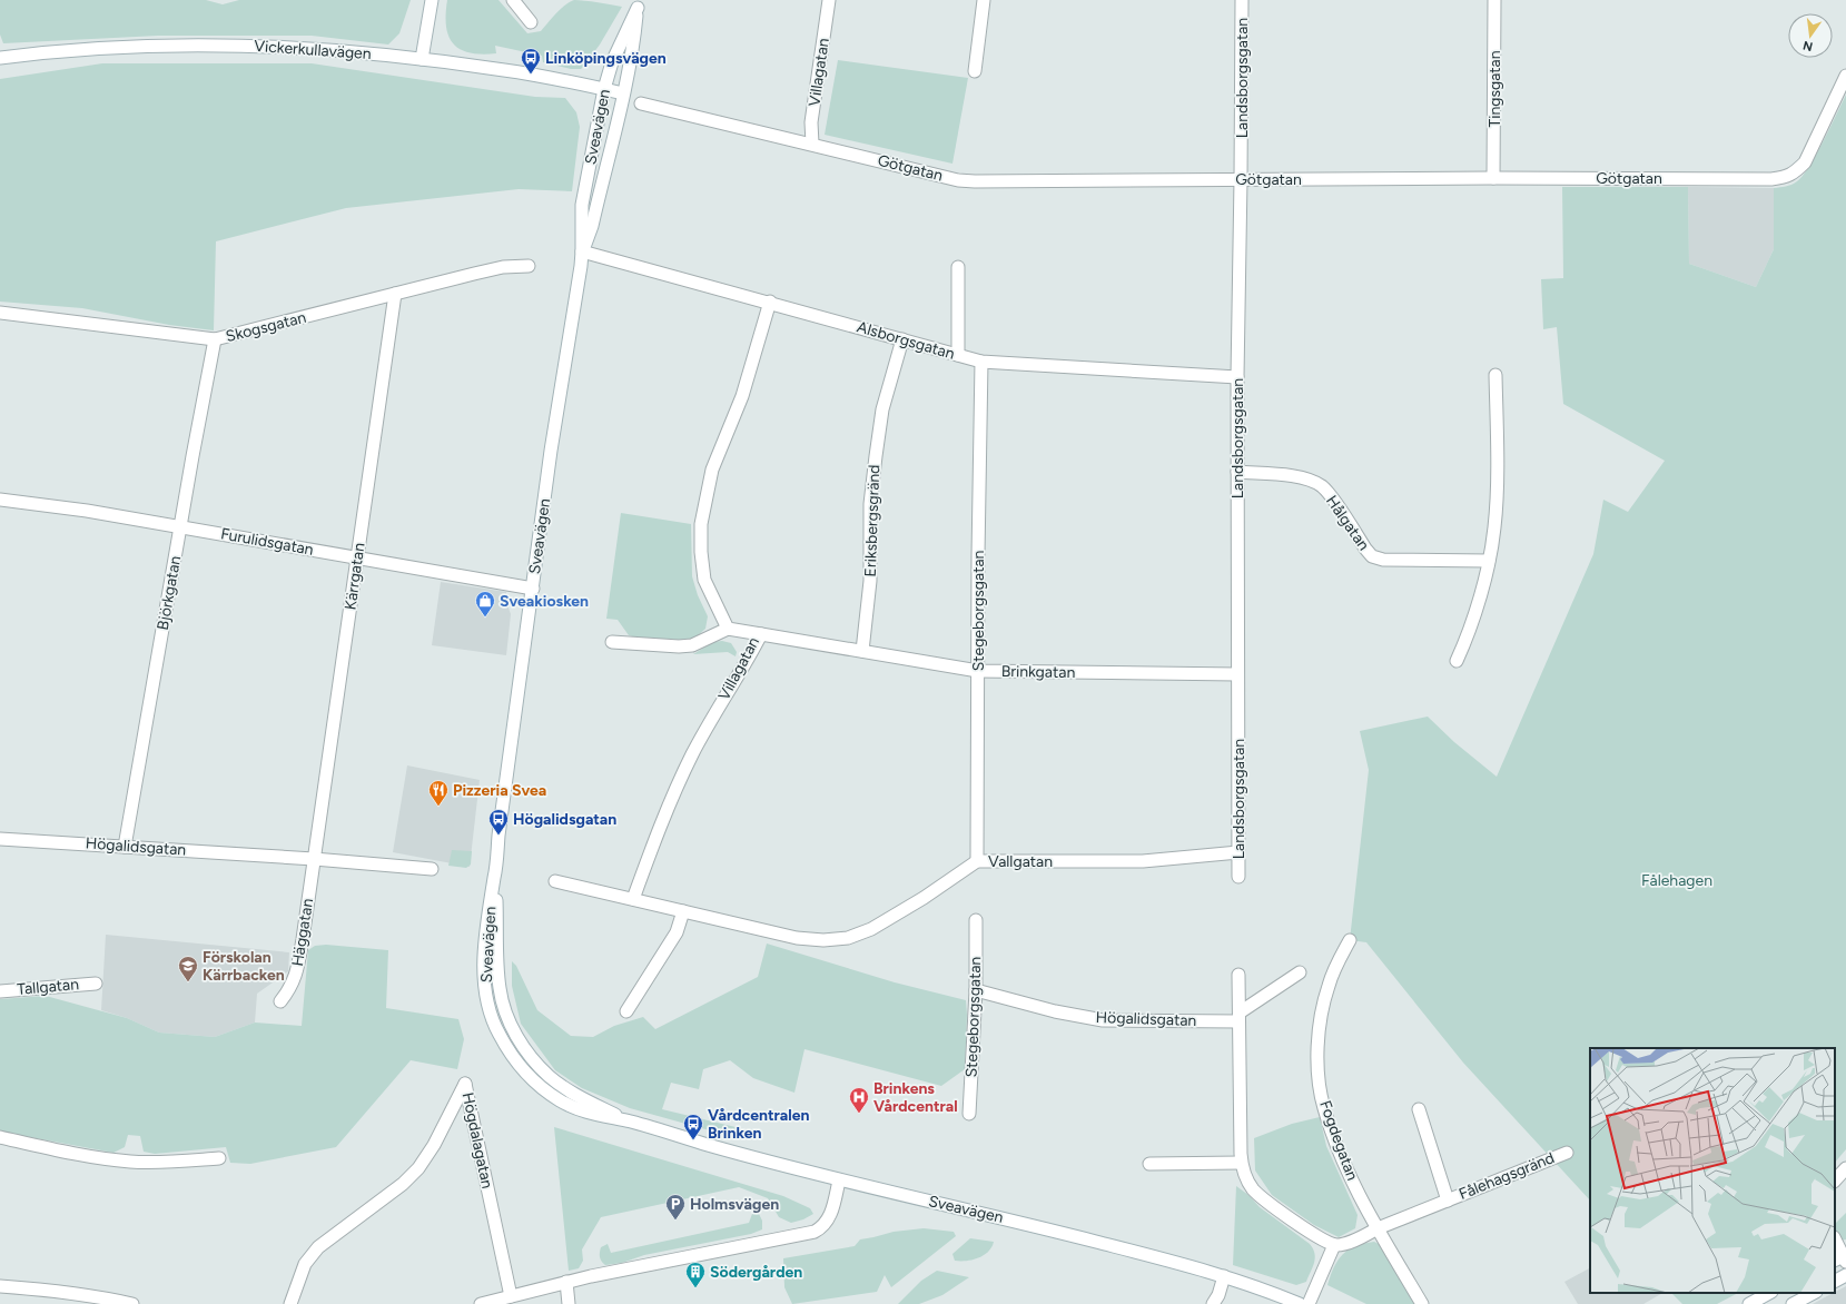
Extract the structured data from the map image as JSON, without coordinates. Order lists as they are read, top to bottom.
{
  "streets": {
    "street": [
      "Vickerkullavägen",
      "Villagatan",
      "Landsborgsgatan",
      "Tingsgatan",
      "Sveavägen",
      "Götgatan",
      "Skogsgatan",
      "Alsborgsgatan",
      "Eriksbergsgränd",
      "Hålgatan",
      "Furulidsgatan",
      "Kärrgatan",
      "Björkgatan",
      "Stegeborgsgatan",
      "Brinkgatan",
      "Högalidsgatan",
      "Vallgatan",
      "Häggatan",
      "Tallgatan",
      "Högdalagatan",
      "Fogdegatan",
      "Fålehagsgränd"
    ]
  },
  "crossings": [
    ["Vickerkullavägen", "Sveavägen"],
    ["Villagatan", "Götgatan"],
    ["Villagatan", "Alsborgsgatan"],
    ["Villagatan", "Brinkgatan"],
    ["Landsborgsgatan", "Götgatan"],
    ["Landsborgsgatan", "Alsborgsgatan"],
    ["Landsborgsgatan", "Hålgatan"],
    ["Landsborgsgatan", "Brinkgatan"],
    ["Landsborgsgatan", "Vallgatan"],
    ["Tingsgatan", "Götgatan"],
    ["Sveavägen", "Alsborgsgatan"],
    ["Sveavägen", "Furulidsgatan"],
    ["Skogsgatan", "Kärrgatan"],
    ["Skogsgatan", "Björkgatan"],
    ["Alsborgsgatan", "Eriksbergsgränd"],
    ["Alsborgsgatan", "Stegeborgsgatan"],
    ["Eriksbergsgränd", "Brinkgatan"],
    ["Furulidsgatan", "Kärrgatan"],
    ["Furulidsgatan", "Björkgatan"],
    ["Kärrgatan", "Högalidsgatan"],
    ["Kärrgatan", "Häggatan"],
    ["Björkgatan", "Högalidsgatan"],
    ["Stegeborgsgatan", "Brinkgatan"],
    ["Stegeborgsgatan", "Högalidsgatan"],
    ["Stegeborgsgatan", "Vallgatan"],
    ["Högalidsgatan", "Häggatan"],
    ["Fogdegatan", "Fålehagsgränd"]
  ],
  "parks": ["Fålehagen"],
  "places": {
    "bus stop": ["Linköpingsvägen", "Högalidsgatan", "Vårdcentralen Brinken"],
    "shop": ["Sveakiosken"],
    "restaurant": ["Pizzeria Svea"],
    "school or university": ["Förskolan Kärrbacken"],
    "hospital": ["Brinkens Vårdcentral"],
    "parking": ["Holmsvägen"],
    "building": ["Södergården"]
  },
  "north": "bottom"
}
